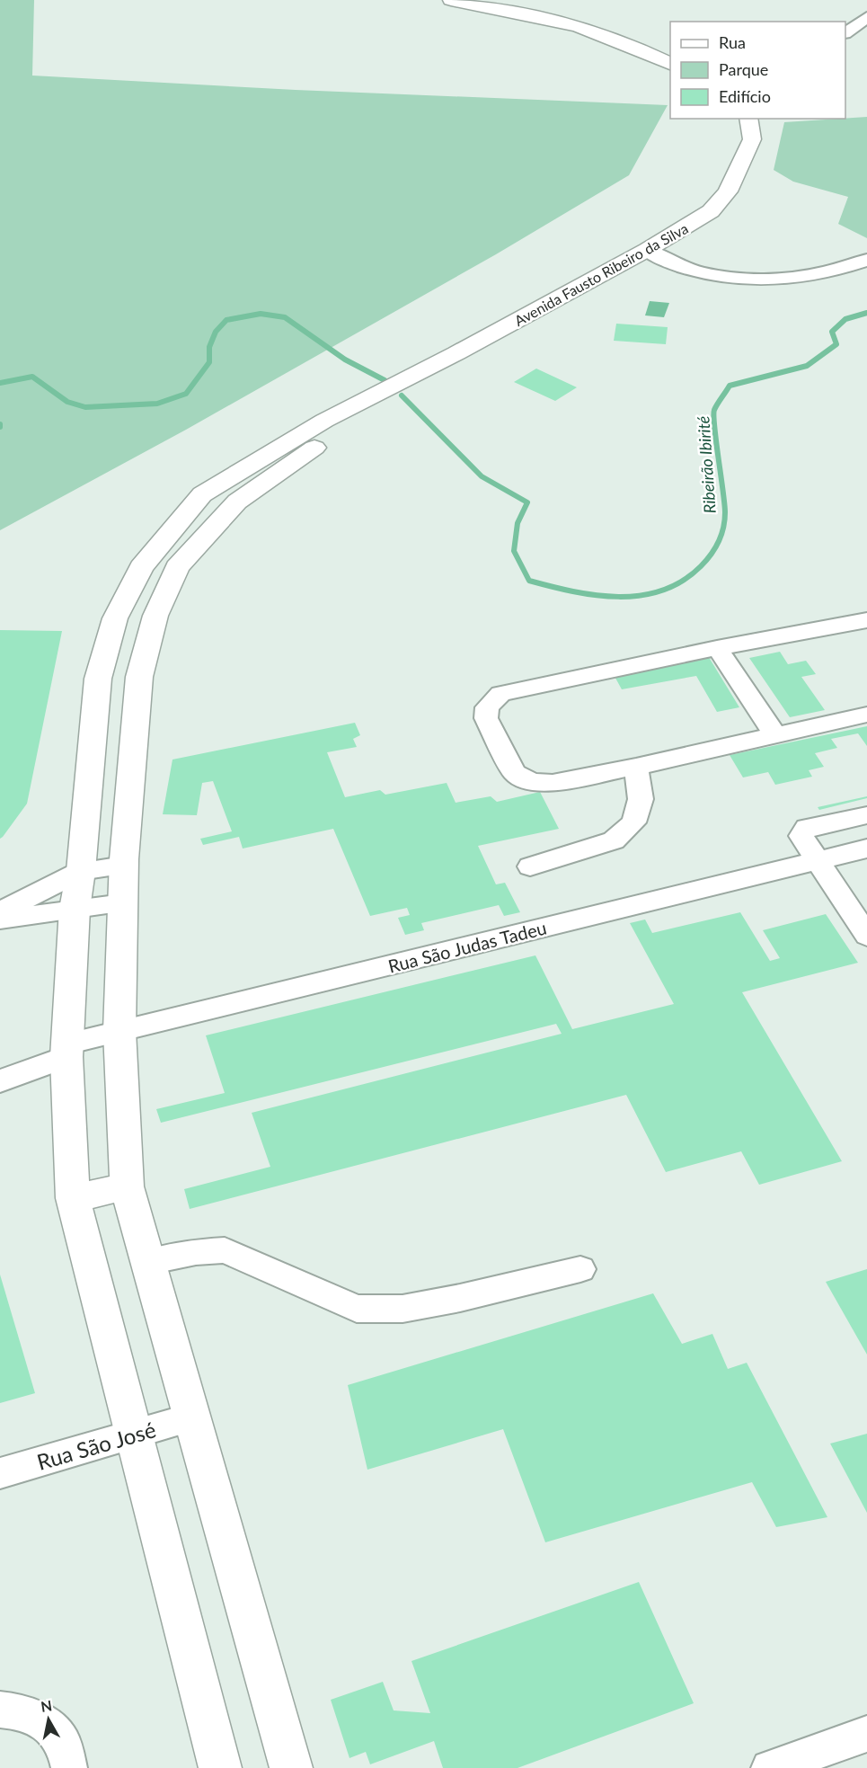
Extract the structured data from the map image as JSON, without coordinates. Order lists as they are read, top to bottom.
{
  "streets": {
    "main road": ["Avenida Fausto Ribeiro da Silva"],
    "street": ["Rua São Judas Tadeu", "Rua São José"]
  },
  "water": ["Ribeirão Ibirité"],
  "legend": ["Rua", "Parque", "Edifício"],
  "north": "top"
}
